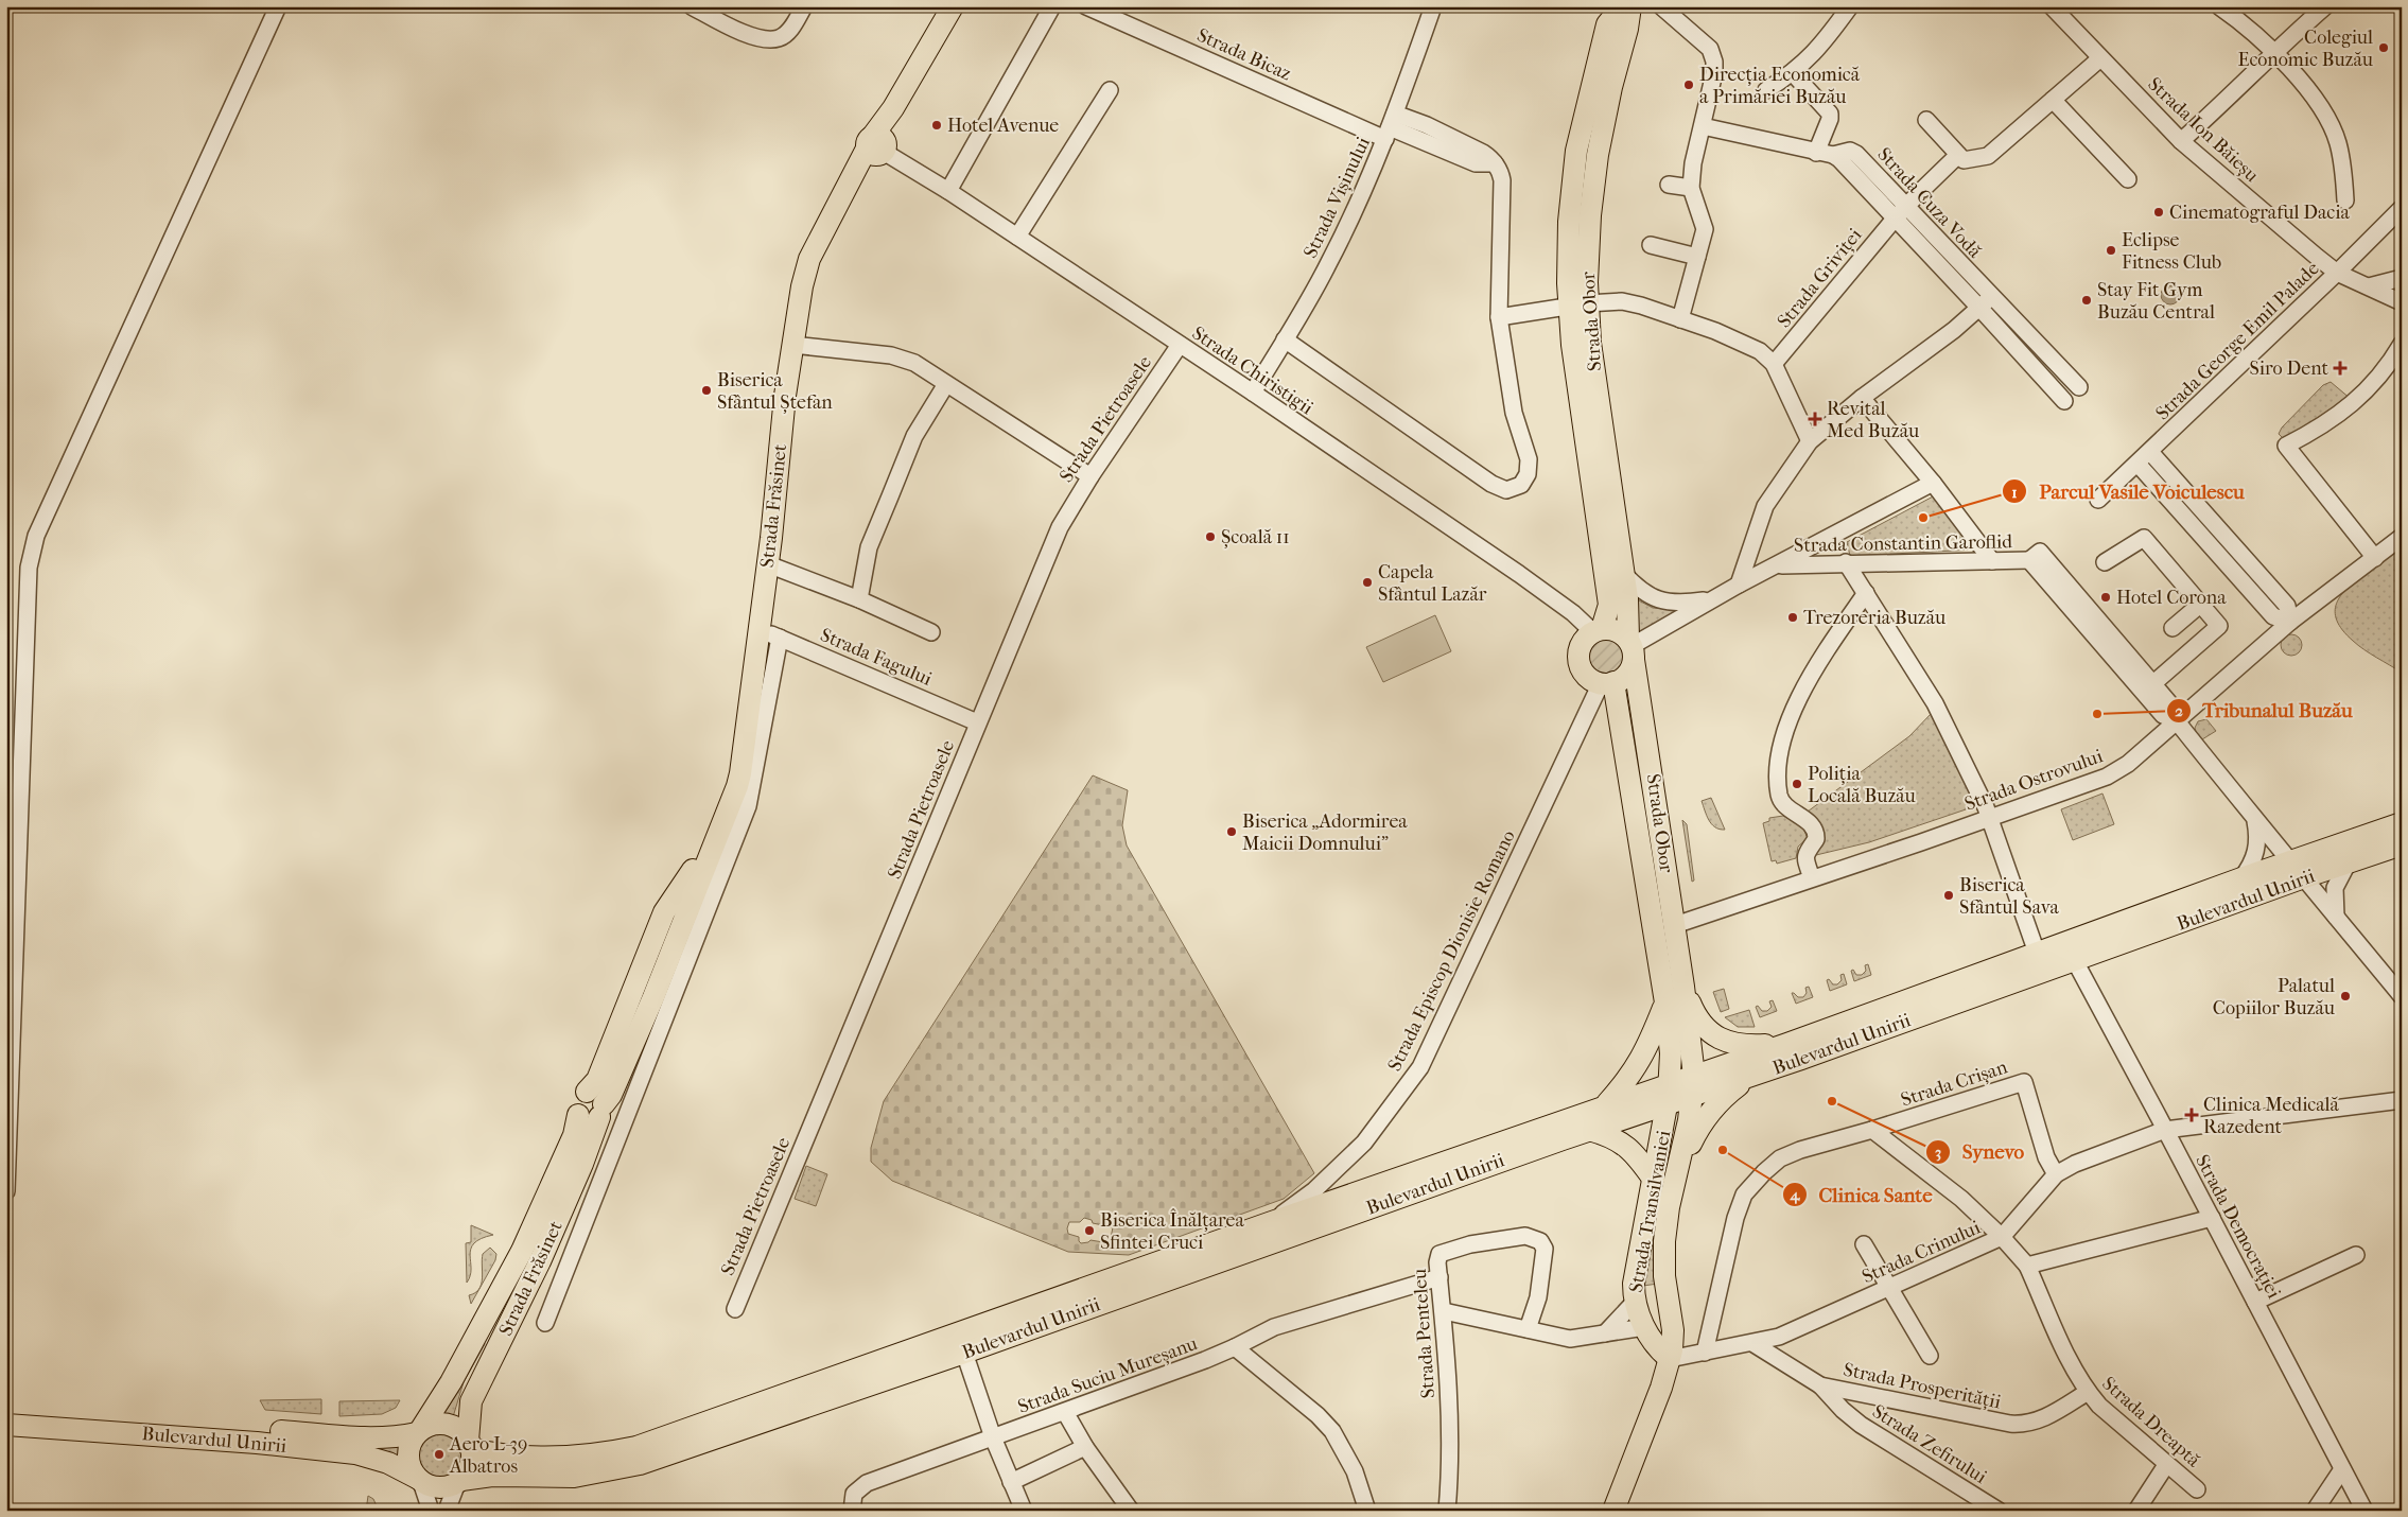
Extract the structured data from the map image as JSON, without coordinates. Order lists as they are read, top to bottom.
{
  "streets": {
    "main road": [
      "Strada Obor",
      "Strada Frăsinet",
      "Bulevardul Unirii",
      "Strada Transilvaniei"
    ],
    "street": [
      "Strada Bicaz",
      "Strada Ion Băieșu",
      "Strada Vișinului",
      "Strada Cuza Vodă",
      "Strada Griviței",
      "Strada George Emil Palade",
      "Strada Chiristigii",
      "Strada Pietroasele",
      "Strada Constantin Garoflid",
      "Strada Fagului",
      "Strada Ostrovului",
      "Strada Episcop Dionisie Romano",
      "Strada Crișan",
      "Strada Democrației",
      "Strada Crinului",
      "Strada Penteleu",
      "Strada Suciu Mureșanu",
      "Strada Prosperității",
      "Strada Dreaptă",
      "Strada Zefirului"
    ]
  },
  "crossings": [
    ["Strada Bicaz", "Strada Vișinului"],
    ["Strada Ion Băieșu", "Strada George Emil Palade"],
    ["Strada Vișinului", "Strada Chiristigii"],
    ["Strada Cuza Vodă", "Strada Griviței"],
    ["Strada Obor", "Strada Chiristigii"],
    ["Strada Obor", "Strada Ostrovului"],
    ["Strada Obor", "Bulevardul Unirii"],
    ["Strada Obor", "Strada Episcop Dionisie Romano"],
    ["Strada Obor", "Strada Transilvaniei"],
    ["Strada Chiristigii", "Strada Pietroasele"],
    ["Strada Chiristigii", "Strada Frăsinet"],
    ["Strada Chiristigii", "Strada Episcop Dionisie Romano"],
    ["Strada Pietroasele", "Strada Fagului"],
    ["Strada Frăsinet", "Strada Fagului"],
    ["Strada Frăsinet", "Bulevardul Unirii"],
    ["Bulevardul Unirii", "Strada Episcop Dionisie Romano"],
    ["Bulevardul Unirii", "Strada Transilvaniei"],
    ["Bulevardul Unirii", "Strada Democrației"],
    ["Strada Crișan", "Strada Crinului"],
    ["Strada Transilvaniei", "Strada Crinului"],
    ["Strada Crinului", "Strada Prosperității"],
    ["Strada Crinului", "Strada Dreaptă"],
    ["Strada Penteleu", "Strada Suciu Mureșanu"],
    ["Strada Prosperității", "Strada Dreaptă"],
    ["Strada Prosperității", "Strada Zefirului"]
  ],
  "places": {
    "other": [
      "Colegiul Economic Buzău",
      "Direcţia Economică a Primăriei Buzău",
      "Hotel Avenue",
      "Cinematograful Dacia",
      "Eclipse Fitness Club",
      "Stay Fit Gym Buzău Central",
      "Biserica Sfântul Ștefan",
      "Parcul Vasile Voiculescu",
      "Școală 11",
      "Capela Sfântul Lazăr",
      "Hotel Corona",
      "Trezoreria Buzău",
      "Tribunalul Buzău",
      "Poliția Locală Buzău",
      "Biserica „Adormirea Maicii Domnului”",
      "Biserica Sfântul Sava",
      "Palatul Copiilor Buzău",
      "Synevo",
      "Clinica Sante",
      "Biserica Înălțarea Sfintei Cruci",
      "Aero L-39 Albatros"
    ],
    "health": ["Siro Dent", "Revital Med Buzău", "Clinica Medicală Razedent"]
  }
}
